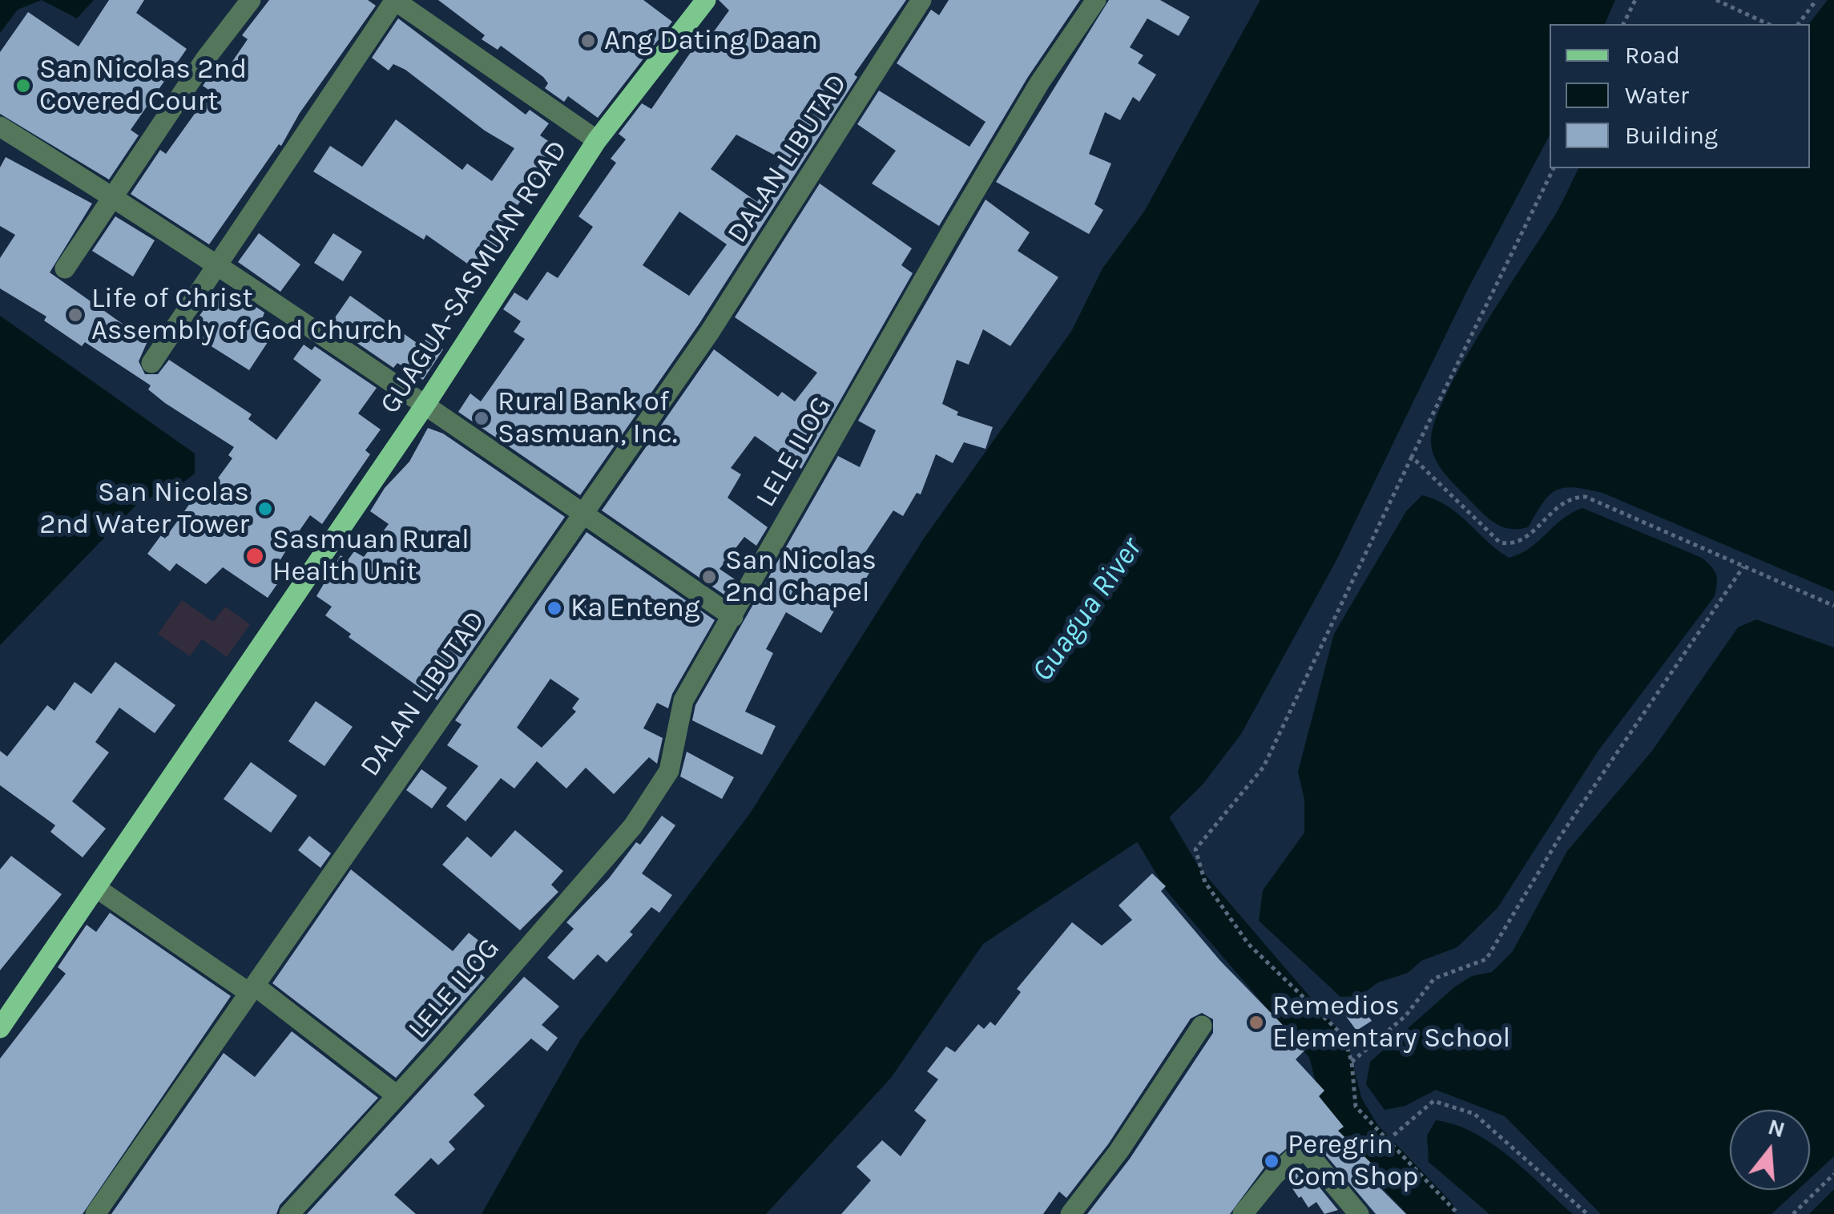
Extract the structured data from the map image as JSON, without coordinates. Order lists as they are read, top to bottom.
{
  "streets": {
    "main road": ["GUAGUA-SASMUAN ROAD"],
    "street": ["DALAN LIBUTAD", "LELE ILOG"]
  },
  "water": ["Guagua River"],
  "places": [
    "Ang Dating Daan",
    "San Nicolas 2nd Covered Court",
    "Life of Christ Assembly of God Church",
    "Rural Bank of Sasmuan, Inc.",
    "San Nicolas 2nd Water Tower",
    "Sasmuan Rural Health Unit",
    "San Nicolas 2nd Chapel",
    "Ka Enteng",
    "Remedios Elementary School",
    "Peregrin Com Shop"
  ],
  "legend": ["Road", "Water", "Building"],
  "north": "top"
}
